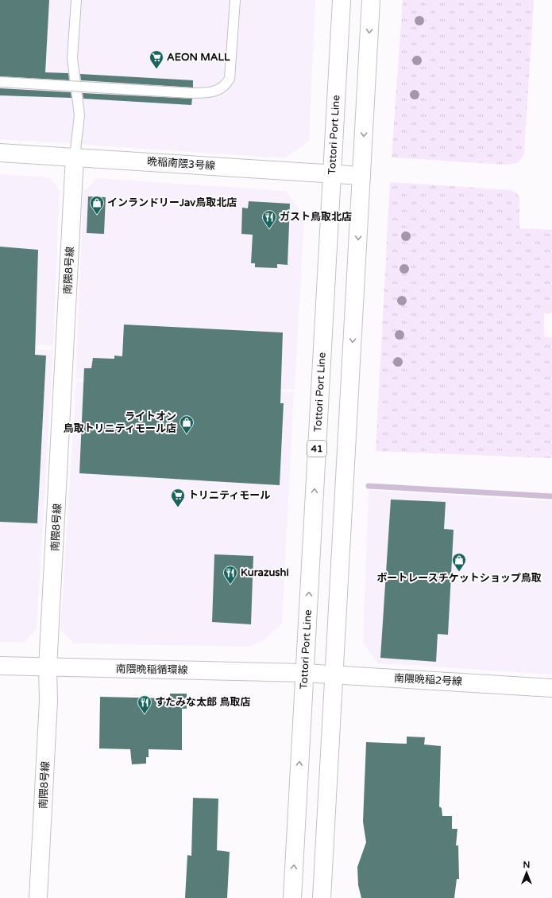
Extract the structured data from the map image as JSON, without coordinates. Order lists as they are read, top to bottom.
{
  "streets": {
    "main road": [
      "Tottori Port Line",
      "晩稲南隈3号線",
      "南隈8号線",
      "41",
      "南隈晩稲循環線",
      "南隈晩稲2号線"
    ]
  },
  "crossings": [
    ["Tottori Port Line", "晩稲南隈3号線"],
    ["Tottori Port Line", "南隈晩稲循環線"],
    ["Tottori Port Line", "南隈晩稲2号線"],
    ["晩稲南隈3号線", "南隈8号線"],
    ["南隈8号線", "南隈晩稲循環線"],
    ["南隈晩稲循環線", "南隈晩稲2号線"]
  ],
  "places": {
    "supermarket": ["AEON MALL", "トリニティモール"],
    "shop": ["インランドリーJav鳥取北店", "ライトオン 鳥取トリニティモール店", "ボートレースチケットショップ鳥取"],
    "restaurant": ["ガスト鳥取北店", "Kurazushi", "すたみな太郎 鳥取店"]
  },
  "north": "top"
}
